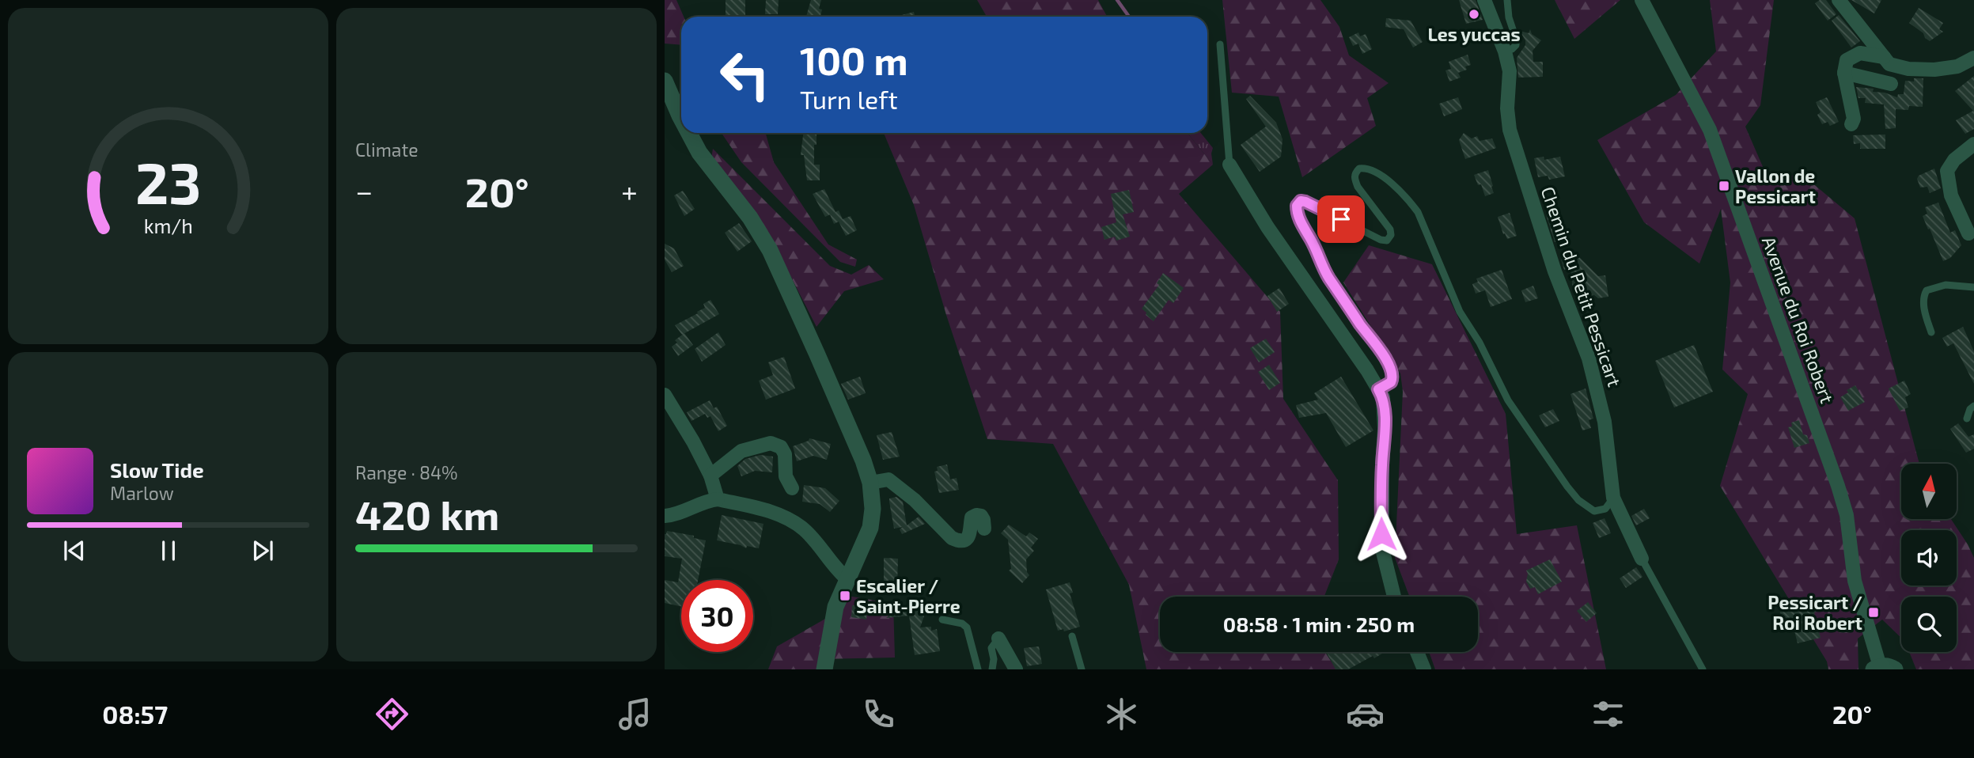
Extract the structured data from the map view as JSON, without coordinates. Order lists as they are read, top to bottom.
{
  "streets": {
    "street": ["Chemin du Petit Pessicart", "Avenue du Roi Robert"]
  },
  "places": {
    "other": ["Les yuccas"],
    "transit": ["Vallon de Pessicart", "Escalier / Saint-Pierre", "Pessicart / Roi Robert"]
  },
  "north": "top",
  "page": {
    "tile": [
      "Climate",
      ["Range · 84%", "420 km"]
    ],
    "turn": ["100 m", "Turn left"],
    "heat": ["−", "20°", "+"],
    "song": ["Slow Tide", "Marlow"],
    "limit": "30",
    "trip": "08:58 · 1 min · 250 m",
    "tabs": ["08:57", "20°"],
    "gauge": ["23", "km/h"]
  }
}
